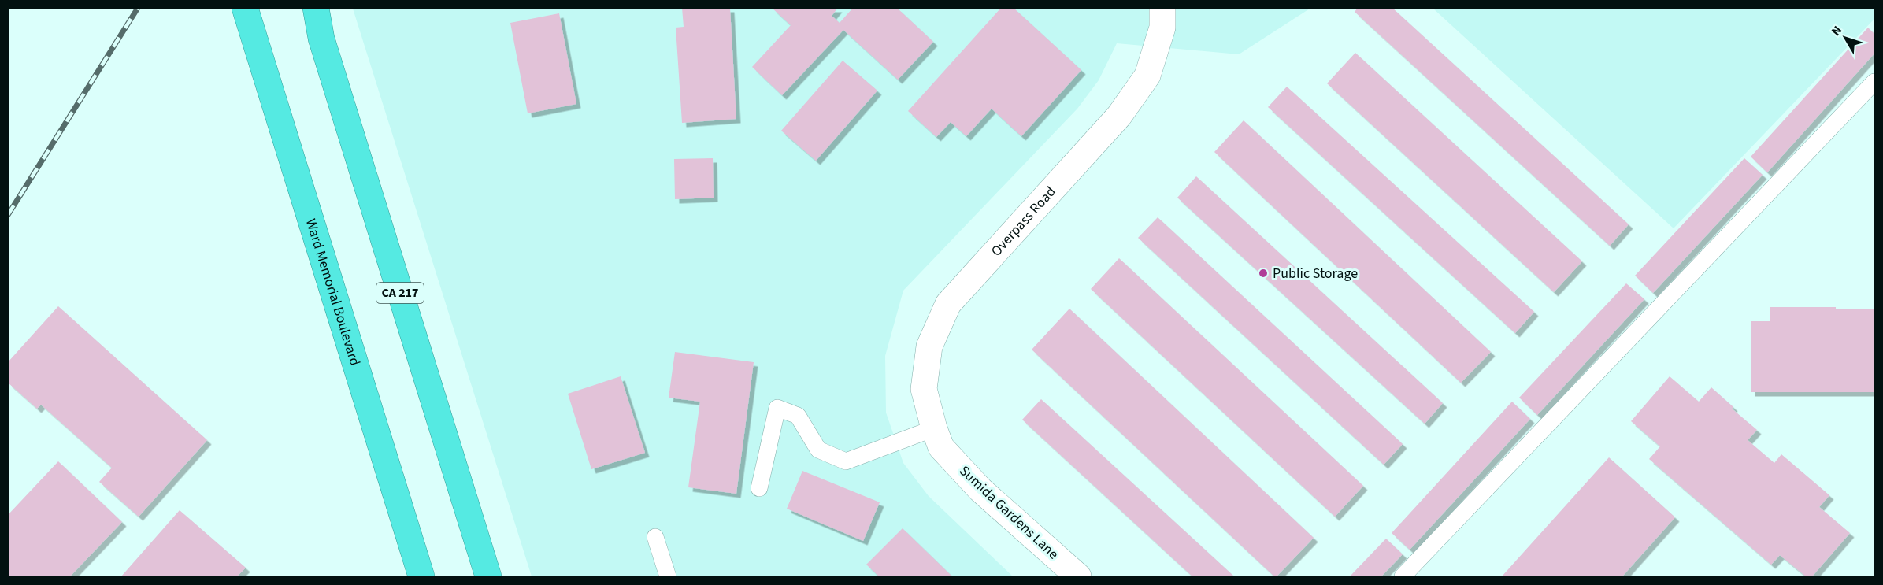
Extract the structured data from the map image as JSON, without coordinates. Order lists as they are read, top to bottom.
{
  "streets": {
    "highway": ["Ward Memorial Boulevard", "CA 217"],
    "street": ["Overpass Road", "Sumida Gardens Lane"]
  },
  "crossings": [
    ["Overpass Road", "Sumida Gardens Lane"]
  ],
  "places": ["Public Storage"],
  "north": "top left"
}
